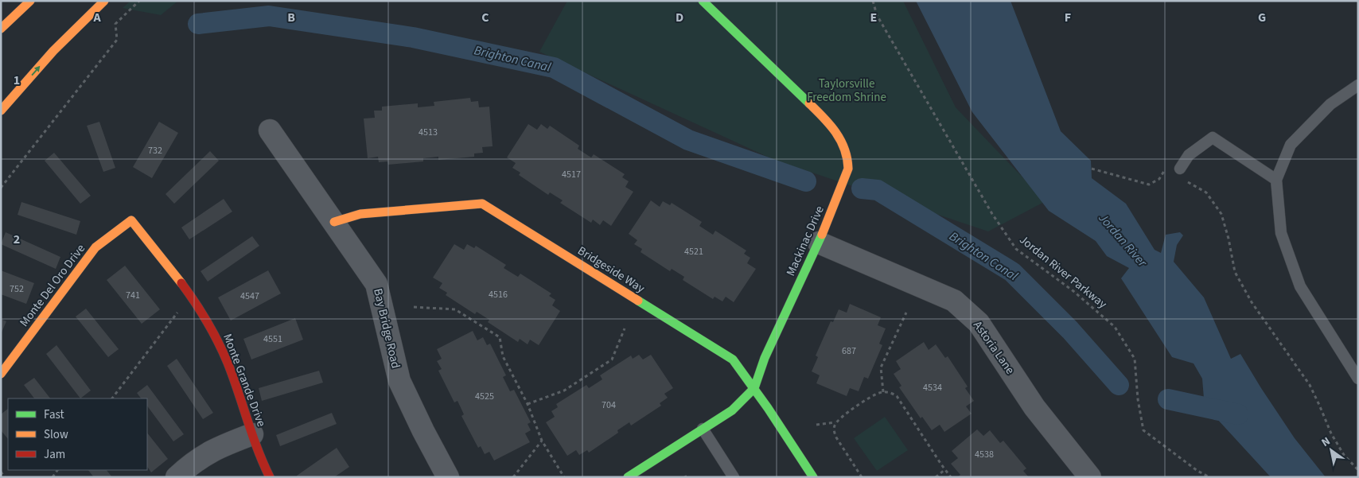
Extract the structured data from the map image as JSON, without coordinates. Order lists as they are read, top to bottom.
{
  "streets": {
    "street": [
      "Mackinac Drive",
      "Bridgeside Way",
      "Monte Del Oro Drive",
      "Bay Bridge Road",
      "Astoria Lane",
      "Monte Grande Drive"
    ],
    "path": ["Jordan River Parkway"]
  },
  "crossings": [
    ["Mackinac Drive", "Bridgeside Way"],
    ["Mackinac Drive", "Astoria Lane"],
    ["Bridgeside Way", "Bay Bridge Road"],
    ["Monte Del Oro Drive", "Monte Grande Drive"]
  ],
  "water": ["Brighton Canal", "Jordan River"],
  "parks": ["Taylorsville Freedom Shrine"],
  "house_numbers": [
    "4513",
    "732",
    "4517",
    "4521",
    "752",
    "4516",
    "741",
    "4547",
    "4551",
    "687",
    "4534",
    "4525",
    "704",
    "4538"
  ],
  "legend": ["Fast", "Slow", "Jam"],
  "north": "top left",
  "grid": {
    "columns": [
      "A",
      "B",
      "C",
      "D",
      "E",
      "F",
      "G"
    ],
    "rows": ["1", "2"]
  }
}
